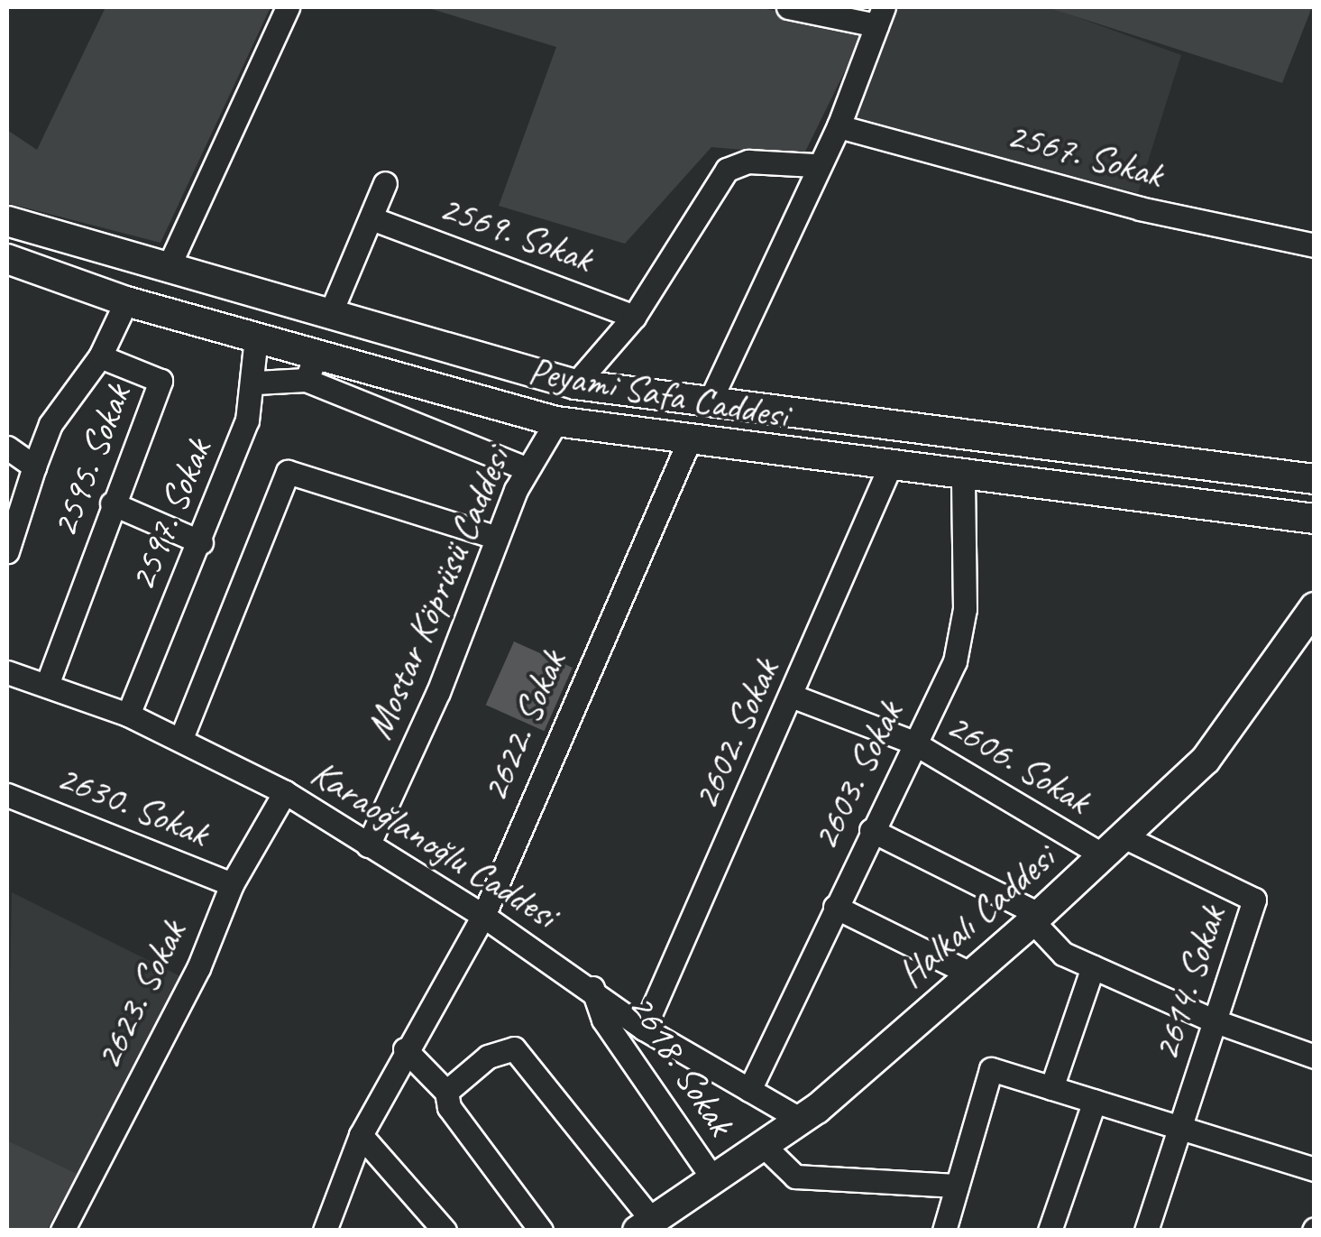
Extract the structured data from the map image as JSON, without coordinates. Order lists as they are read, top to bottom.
{
  "streets": {
    "main road": ["Peyami Safa Caddesi", "Halkalı Caddesi"],
    "street": [
      "2567. Sokak",
      "2569. Sokak",
      "2595. Sokak",
      "2597. Sokak",
      "Mostar Köprüsü Caddesi",
      "2622. Sokak",
      "2602. Sokak",
      "2606. Sokak",
      "2603. Sokak",
      "2630. Sokak",
      "Karaoğlanoğlu Caddesi",
      "2614. Sokak",
      "2623. Sokak",
      "2618. Sokak"
    ]
  },
  "crossings": [
    ["Peyami Safa Caddesi", "2595. Sokak"],
    ["Peyami Safa Caddesi", "2597. Sokak"],
    ["Peyami Safa Caddesi", "Mostar Köprüsü Caddesi"],
    ["Peyami Safa Caddesi", "2622. Sokak"],
    ["Peyami Safa Caddesi", "2602. Sokak"],
    ["Peyami Safa Caddesi", "2603. Sokak"],
    ["2595. Sokak", "Karaoğlanoğlu Caddesi"],
    ["2597. Sokak", "Karaoğlanoğlu Caddesi"],
    ["Mostar Köprüsü Caddesi", "Karaoğlanoğlu Caddesi"],
    ["2622. Sokak", "Karaoğlanoğlu Caddesi"],
    ["2602. Sokak", "2606. Sokak"],
    ["2602. Sokak", "Karaoğlanoğlu Caddesi"],
    ["2606. Sokak", "2603. Sokak"],
    ["2606. Sokak", "Halkalı Caddesi"],
    ["2606. Sokak", "2614. Sokak"],
    ["2603. Sokak", "Karaoğlanoğlu Caddesi"],
    ["2630. Sokak", "2623. Sokak"],
    ["Karaoğlanoğlu Caddesi", "Halkalı Caddesi"],
    ["Karaoğlanoğlu Caddesi", "2623. Sokak"],
    ["Karaoğlanoğlu Caddesi", "2618. Sokak"],
    ["Halkalı Caddesi", "2614. Sokak"],
    ["Halkalı Caddesi", "2618. Sokak"]
  ]
}
